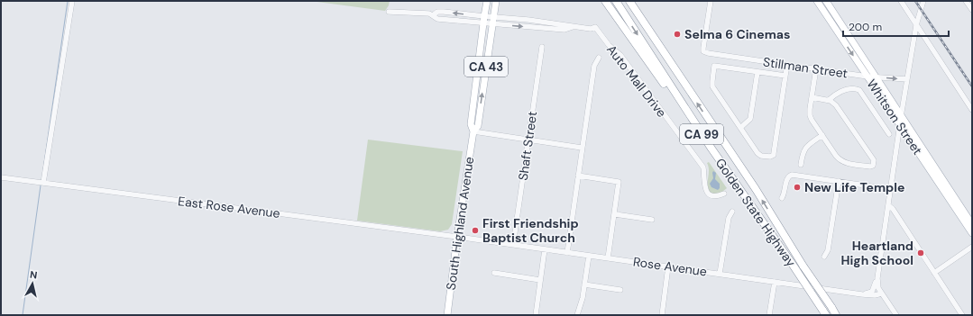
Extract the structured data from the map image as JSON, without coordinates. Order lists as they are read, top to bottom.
{
  "streets": {
    "highway": ["CA 99", "Golden State Highway"],
    "main road": ["CA 43", "Whitson Street", "South Highland Avenue"],
    "street": [
      "Stillman Street",
      "Auto Mall Drive",
      "Shaft Street",
      "East Rose Avenue",
      "Rose Avenue"
    ]
  },
  "crossings": [
    ["Stillman Street", "Whitson Street"],
    ["Auto Mall Drive", "South Highland Avenue"],
    ["Shaft Street", "Rose Avenue"],
    ["East Rose Avenue", "South Highland Avenue"],
    ["East Rose Avenue", "Rose Avenue"],
    ["South Highland Avenue", "Rose Avenue"]
  ],
  "places": [
    "Selma 6 Cinemas",
    "New Life Temple",
    "First Friendship Baptist Church",
    "Heartland High School"
  ],
  "scale_bar": "200 m",
  "north": "top"
}
